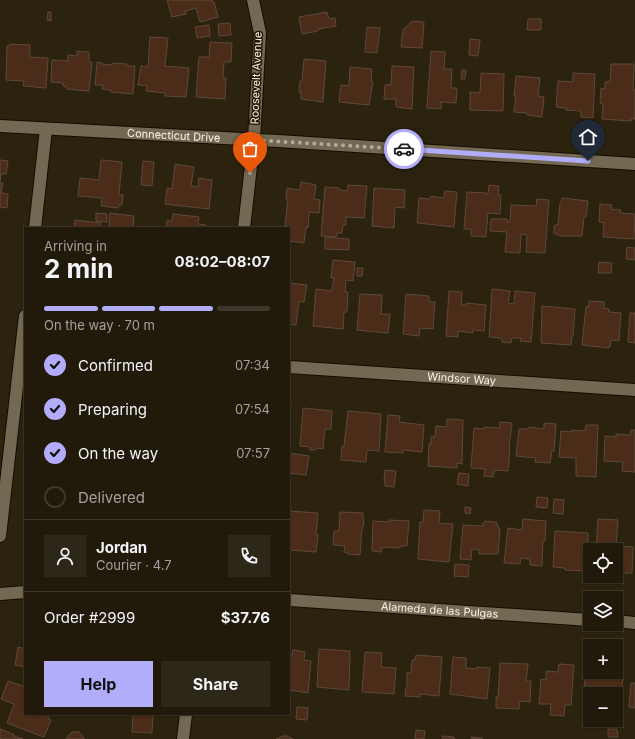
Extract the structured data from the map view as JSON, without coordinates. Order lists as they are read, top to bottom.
{
  "streets": {
    "street": [
      "Roosevelt Avenue",
      "Connecticut Drive",
      "Windsor Way",
      "Alameda de las Pulgas"
    ]
  },
  "crossings": [
    ["Roosevelt Avenue", "Connecticut Drive"]
  ],
  "page": {
    "heading": ["2 min", "Arriving in", "08:02–08:07"],
    "panel": [
      "Jordan",
      "Courier · 4.7",
      "Order #2999",
      "$37.76"
    ],
    "bar": "On the way · 70 m",
    "list": [
      ["Confirmed", "07:34"],
      ["Preparing", "07:54"],
      ["On the way", "07:57"],
      "Delivered"
    ],
    "map_buttons": ["+", "−"],
    "buttons": ["Help", "Share"]
  }
}
